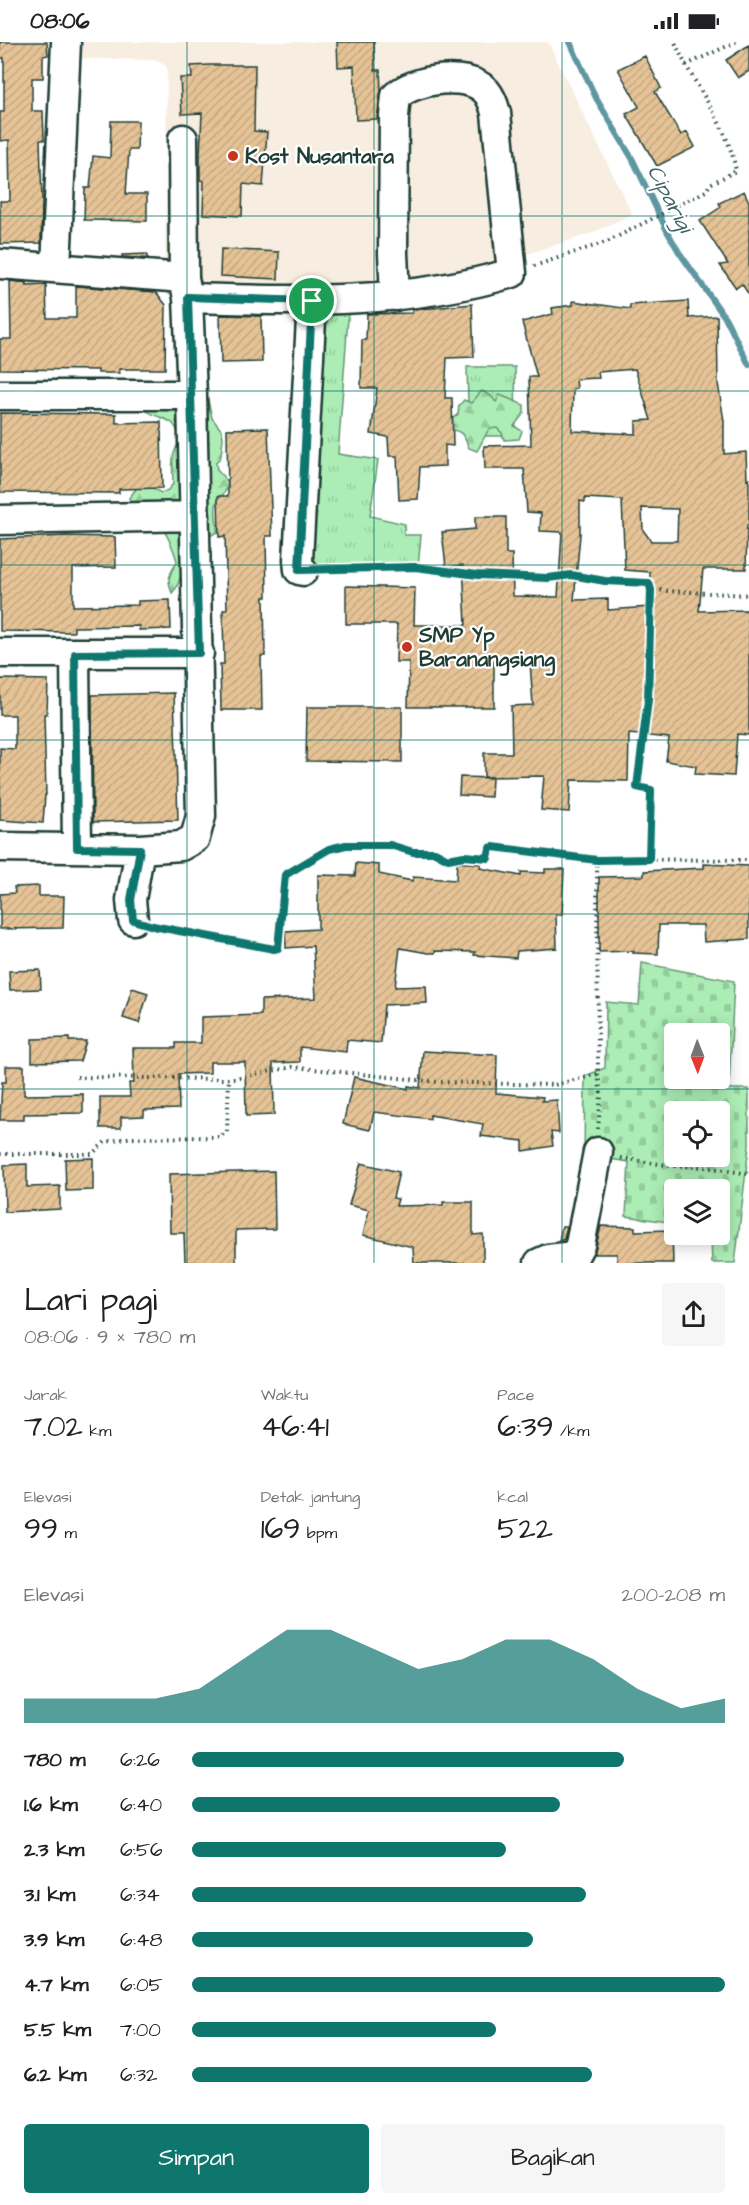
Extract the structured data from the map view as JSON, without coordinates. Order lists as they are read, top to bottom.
{
  "water": ["Ciparigi"],
  "places": ["Kost Nusantara", "SMP Yp Baranangsiang"],
  "north": "bottom",
  "page": {
    "status": "08:06",
    "heading": ["Lari pagi", "08:06 · 9 × 780 m"],
    "stats": [
      ["Jarak", "7.02 km"],
      ["Waktu", "46:41"],
      ["Pace", "6:39 /km"],
      ["Elevasi", "99 m"],
      ["Detak jantung", "169 bpm"],
      ["kcal", "522"]
    ],
    "chart": ["Elevasi", "200–208 m"],
    "list": [
      {
        "name": "780 m",
        "note": "6:26"
      },
      {
        "name": "1.6 km",
        "note": "6:40"
      },
      {
        "name": "2.3 km",
        "note": "6:56"
      },
      {
        "name": "3.1 km",
        "note": "6:34"
      },
      {
        "name": "3.9 km",
        "note": "6:48"
      },
      {
        "name": "4.7 km",
        "note": "6:05"
      },
      {
        "name": "5.5 km",
        "note": "7:00"
      },
      {
        "name": "6.2 km",
        "note": "6:32"
      }
    ],
    "buttons": ["Simpan", "Bagikan"]
  }
}
